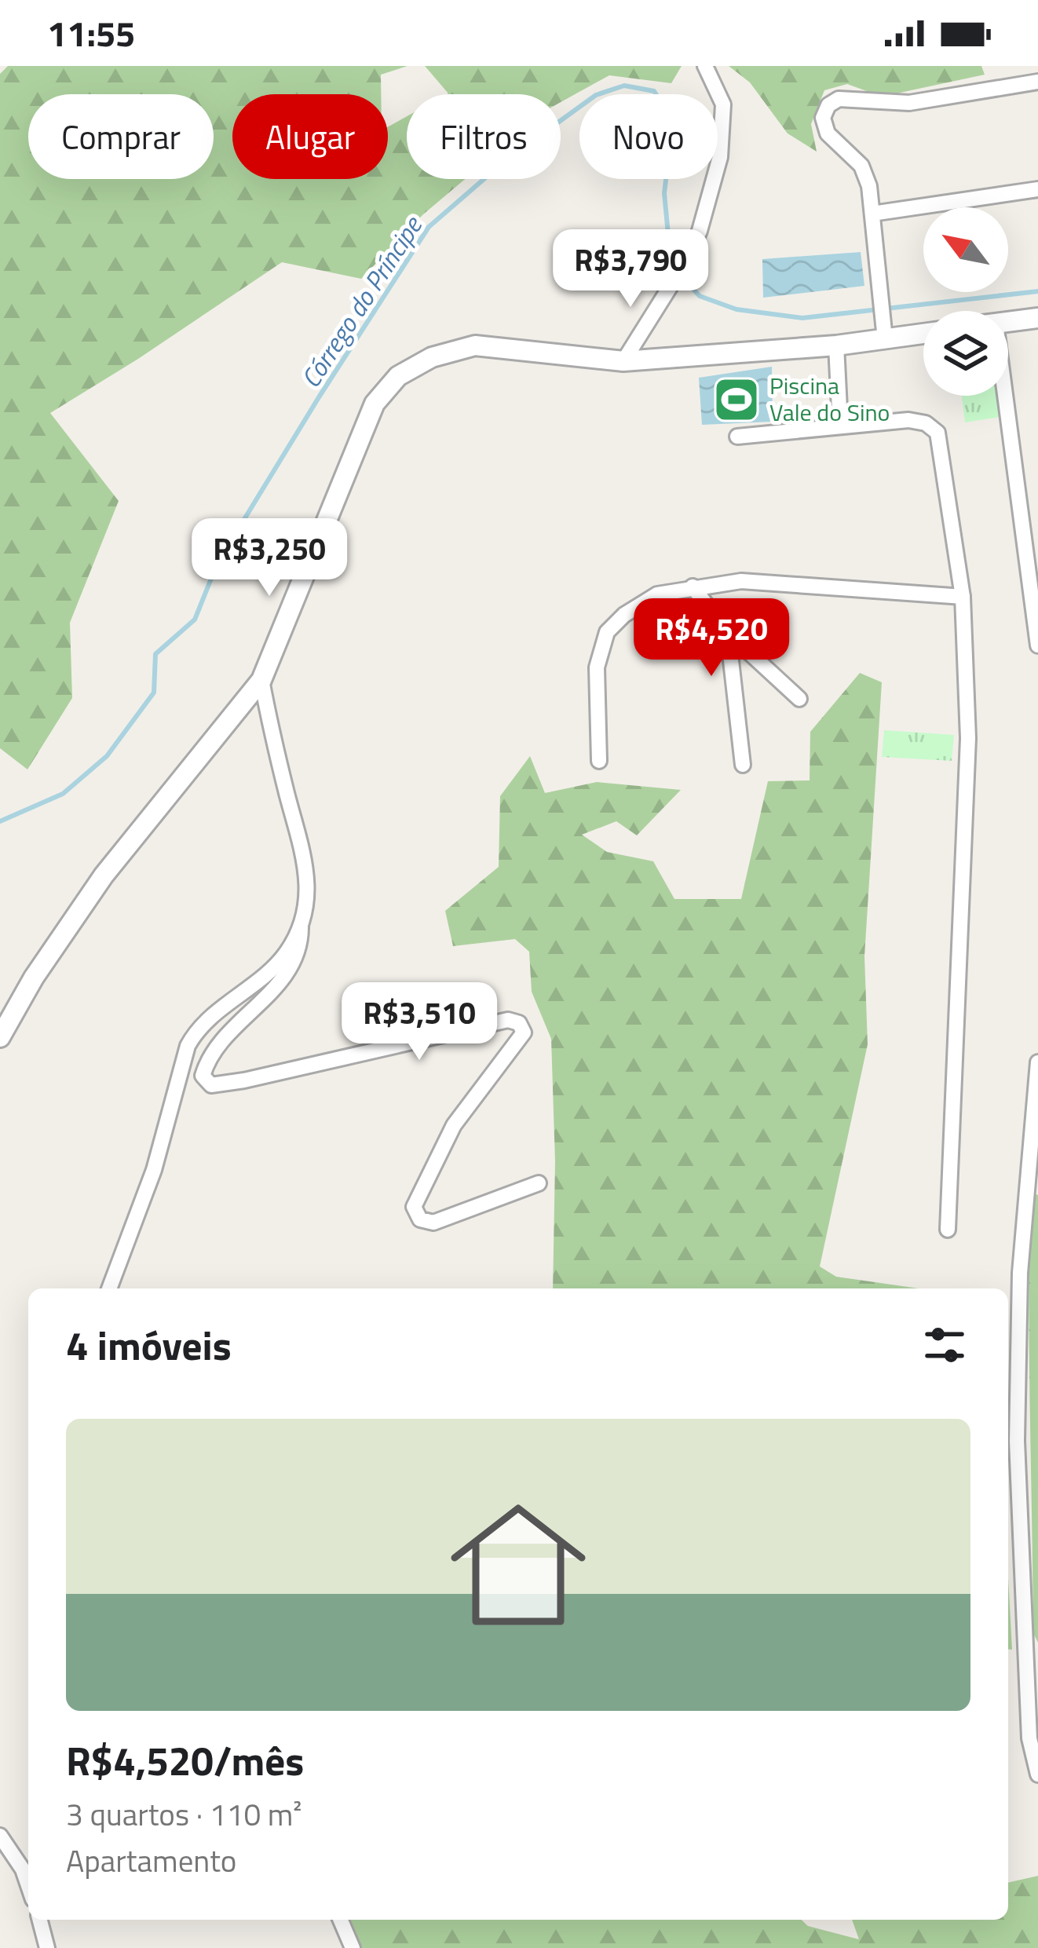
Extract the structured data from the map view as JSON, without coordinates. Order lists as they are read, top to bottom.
{
  "water": ["Córrego do Príncipe"],
  "places": {
    "sports": ["Piscina Vale do Sino"]
  },
  "north": "top left",
  "page": {
    "status": "11:55",
    "chip": [
      "Comprar",
      "Alugar",
      "Filtros",
      "Novo"
    ],
    "price": [
      "R$3,790",
      "R$3,250",
      "R$4,520",
      "R$3,510"
    ],
    "heading": "4 imóveis",
    "list": [
      {
        "name": "R$4,520/mês",
        "note": "3 quartos · 110 m² · Apartamento"
      }
    ]
  }
}
